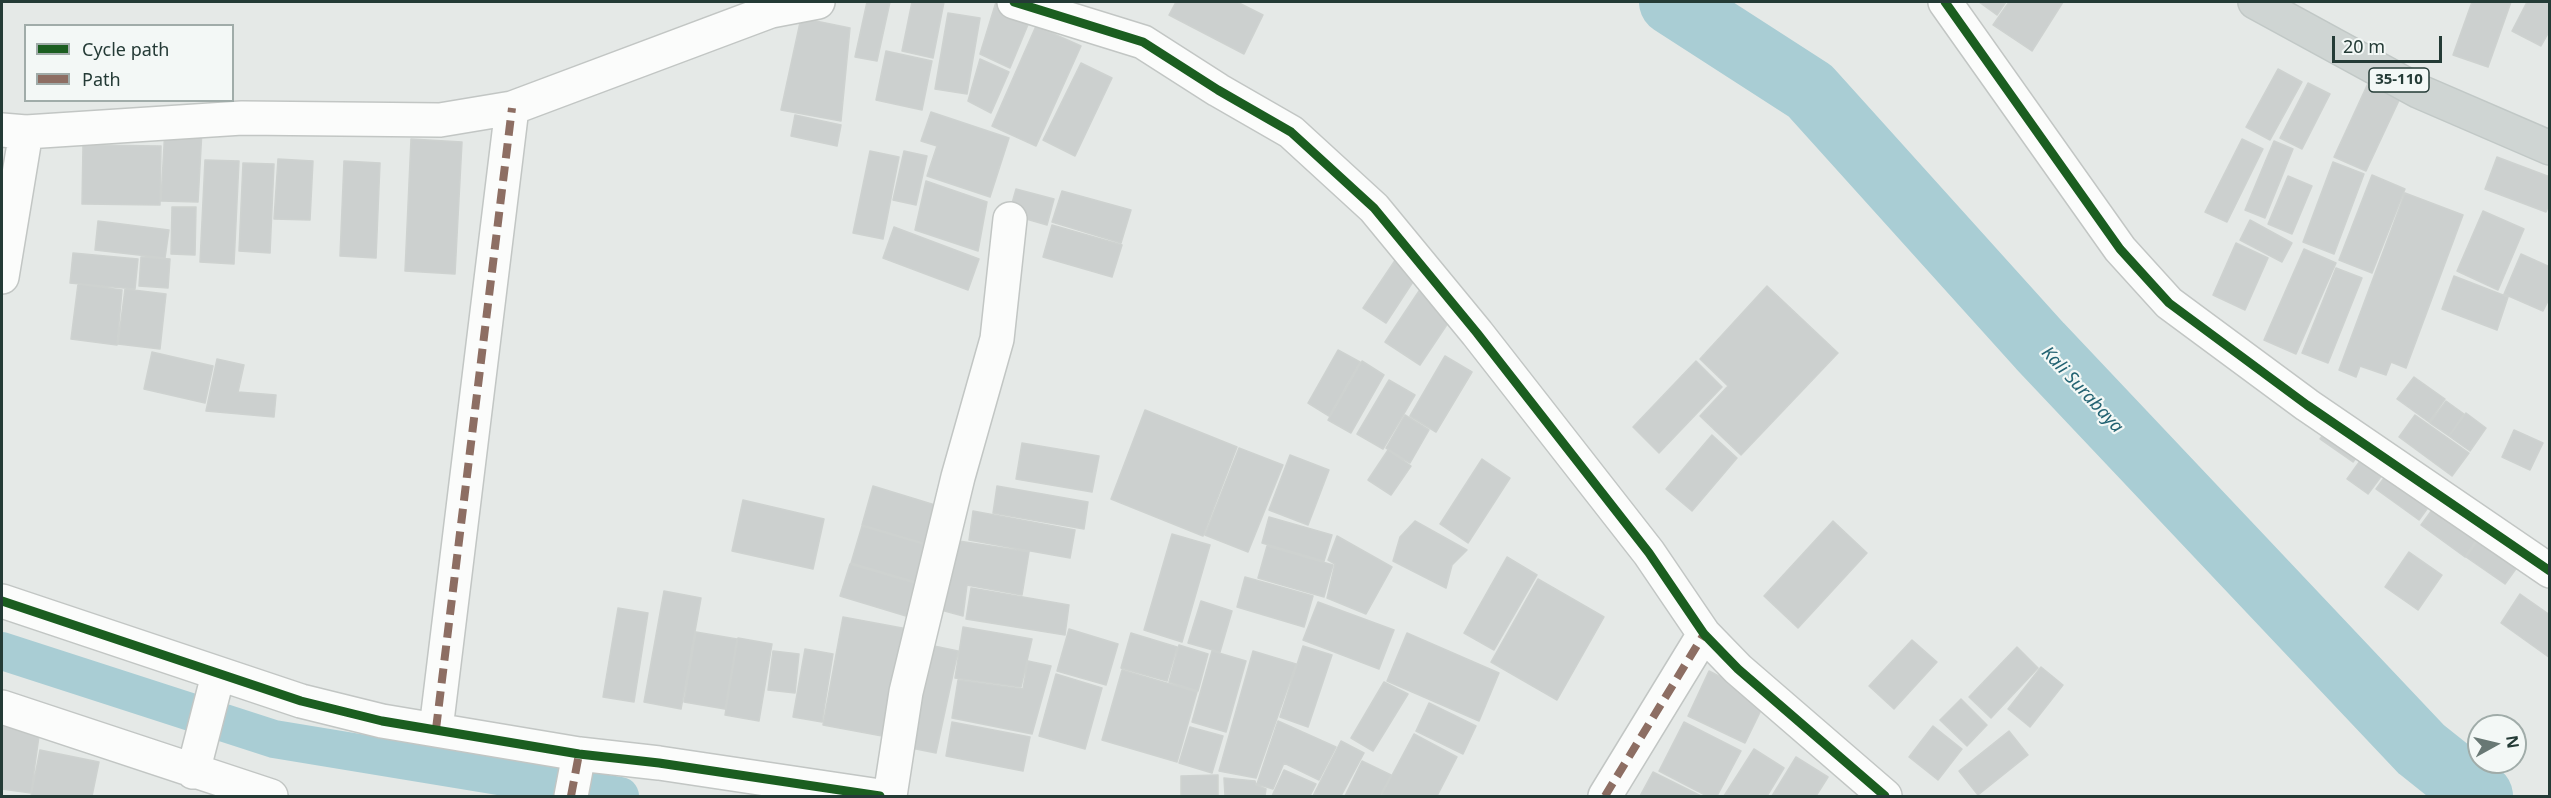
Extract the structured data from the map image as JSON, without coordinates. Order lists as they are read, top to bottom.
{
  "streets": {
    "main road": ["35-110"]
  },
  "water": ["Kali Surabaya"],
  "legend": ["Cycle path", "Path"],
  "scale_bar": "20 m",
  "north": "right"
}
